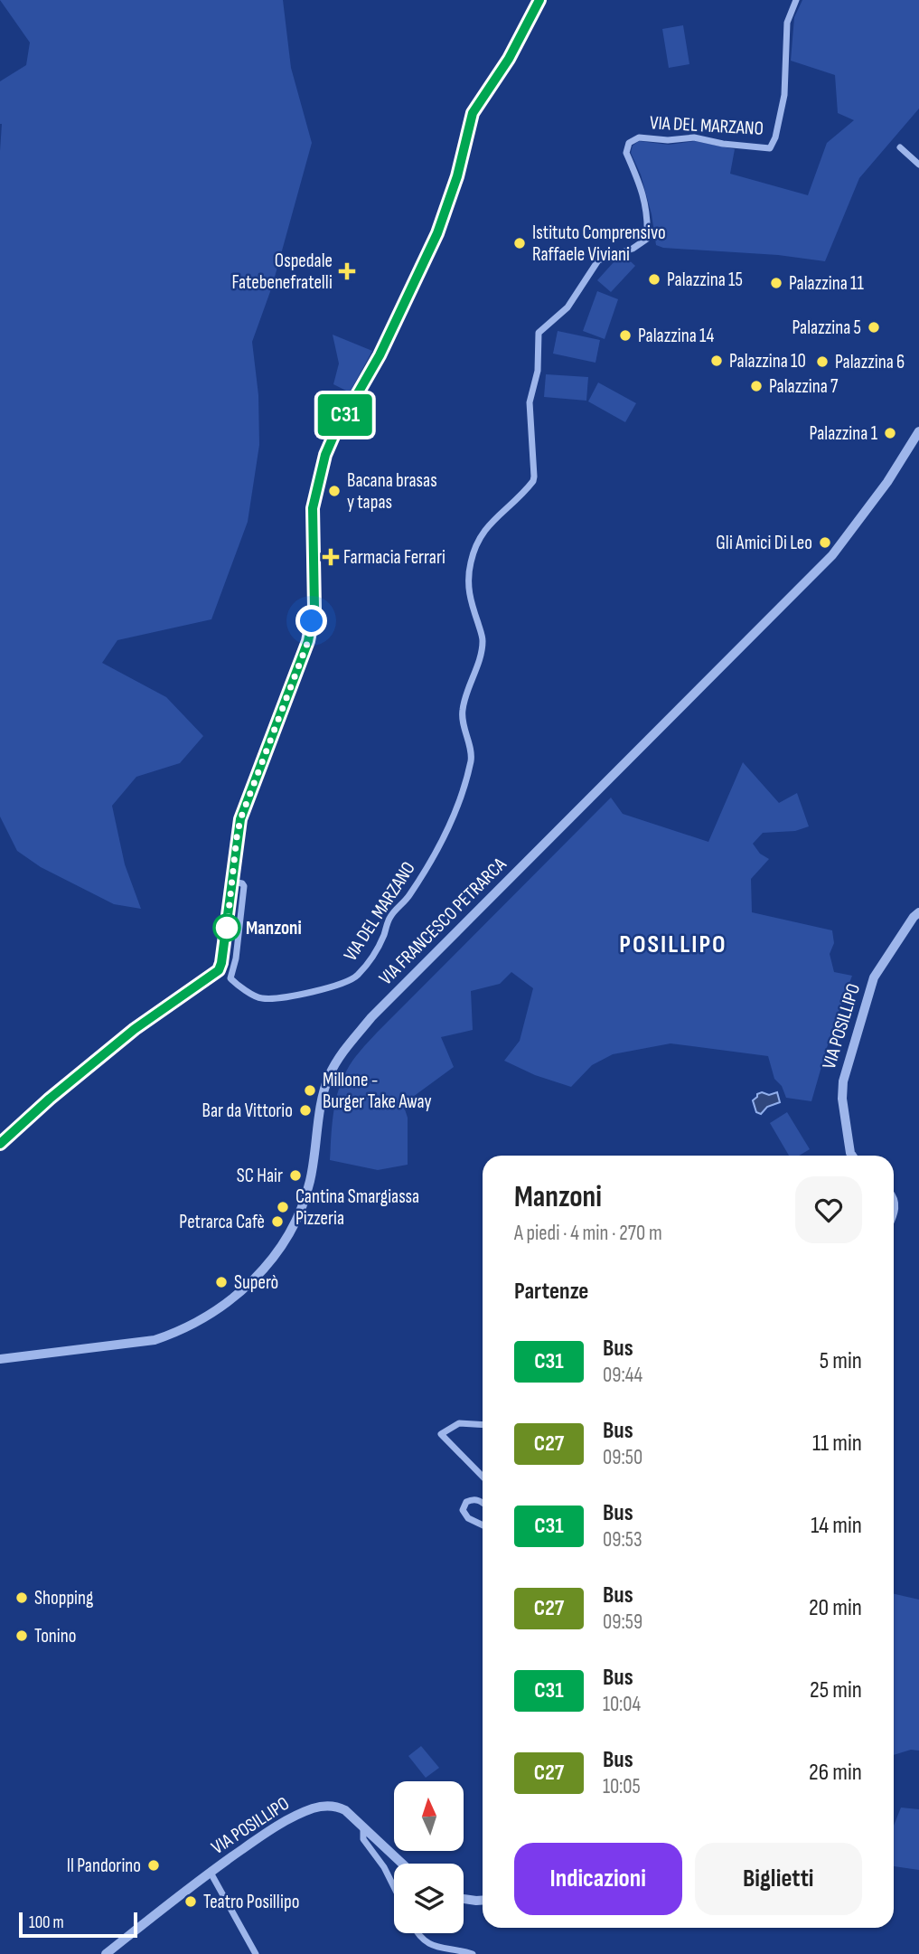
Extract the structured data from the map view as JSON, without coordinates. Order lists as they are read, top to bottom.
{
  "streets": {
    "street": ["VIA DEL MARZANO", "VIA FRANCESCO PETRARCA", "VIA POSILLIPO"]
  },
  "districts": ["POSILLIPO"],
  "places": {
    "other": [
      "Istituto Comprensivo Raffaele Viviani",
      "Palazzina 15",
      "Palazzina 11",
      "Palazzina 5",
      "Palazzina 14",
      "Palazzina 10",
      "Palazzina 6",
      "Palazzina 7",
      "Palazzina 1",
      "Bacana brasas y tapas",
      "Gli Amici Di Leo",
      "Manzoni",
      "Millone - Burger Take Away",
      "Bar da Vittorio",
      "SC Hair",
      "Cantina Smargiassa Pizzeria",
      "Petrarca Cafè",
      "Superò",
      "Shopping",
      "Tonino",
      "Il Pandorino",
      "Teatro Posillipo"
    ],
    "health": ["Ospedale Fatebenefratelli", "Farmacia Ferrari"]
  },
  "lines": ["bus line C31"],
  "scale_bar": "100 m",
  "north": "top",
  "page": {
    "on_map": "C31",
    "heading": [
      ["Manzoni", "A piedi · 4 min · 270 m"],
      "Partenze"
    ],
    "list": [
      {
        "mark": "C31",
        "name": "Bus",
        "note": "09:44",
        "value": "5 min"
      },
      {
        "mark": "C27",
        "name": "Bus",
        "note": "09:50",
        "value": "11 min"
      },
      {
        "mark": "C31",
        "name": "Bus",
        "note": "09:53",
        "value": "14 min"
      },
      {
        "mark": "C27",
        "name": "Bus",
        "note": "09:59",
        "value": "20 min"
      },
      {
        "mark": "C31",
        "name": "Bus",
        "note": "10:04",
        "value": "25 min"
      },
      {
        "mark": "C27",
        "name": "Bus",
        "note": "10:05",
        "value": "26 min"
      }
    ],
    "buttons": ["Indicazioni", "Biglietti"],
    "scale": "100 m"
  }
}
